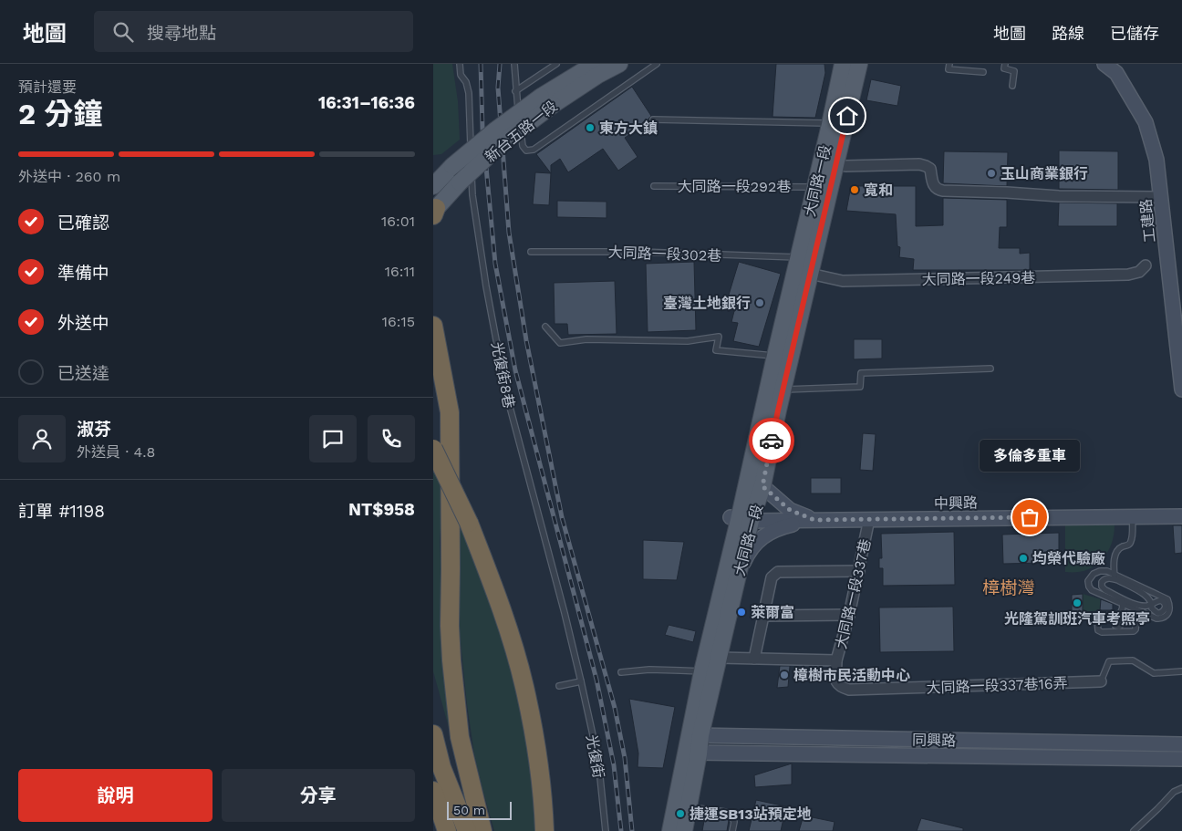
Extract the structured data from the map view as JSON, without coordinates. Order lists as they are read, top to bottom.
{
  "streets": {
    "main road": ["新台五路一段", "大同路一段"],
    "street": [
      "工建路",
      "大同路一段249巷",
      "中興路",
      "大同路一段337巷",
      "大同路一段337巷16弄",
      "同興路"
    ],
    "lane": [
      "大同路一段292巷",
      "大同路一段302巷",
      "光復街8巷",
      "光復街"
    ]
  },
  "crossings": [
    ["大同路一段", "大同路一段292巷"],
    ["大同路一段", "大同路一段302巷"],
    ["大同路一段", "大同路一段249巷"],
    ["大同路一段", "中興路"],
    ["大同路一段", "大同路一段337巷"],
    ["大同路一段", "同興路"],
    ["光復街8巷", "光復街"],
    ["中興路", "大同路一段337巷"],
    ["大同路一段337巷", "大同路一段337巷16弄"]
  ],
  "districts": ["樟樹灣"],
  "places": [
    "東方大鎮",
    "玉山商業銀行",
    "寬和",
    "臺灣土地銀行",
    "多倫多重車",
    "均榮代驗廠",
    "光隆駕訓班汽車考照亭",
    "萊爾富",
    "樟樹市民活動中心",
    "捷運SB13站預定地"
  ],
  "scale_bar": "50 m",
  "page": {
    "header": "地圖",
    "search": "搜尋地點",
    "nav": ["地圖", "路線", "已儲存"],
    "heading": ["2 分鐘", "預計還要", "16:31–16:36"],
    "panel": [
      "淑芬",
      "外送員 · 4.8",
      "訂單 #1198",
      "NT$958"
    ],
    "bar": "外送中 · 260 m",
    "list": [
      ["已確認", "16:01"],
      ["準備中", "16:11"],
      ["外送中", "16:15"],
      "已送達"
    ],
    "bubble": "多倫多重車",
    "buttons": ["說明", "分享"],
    "scale": "50 m"
  }
}
